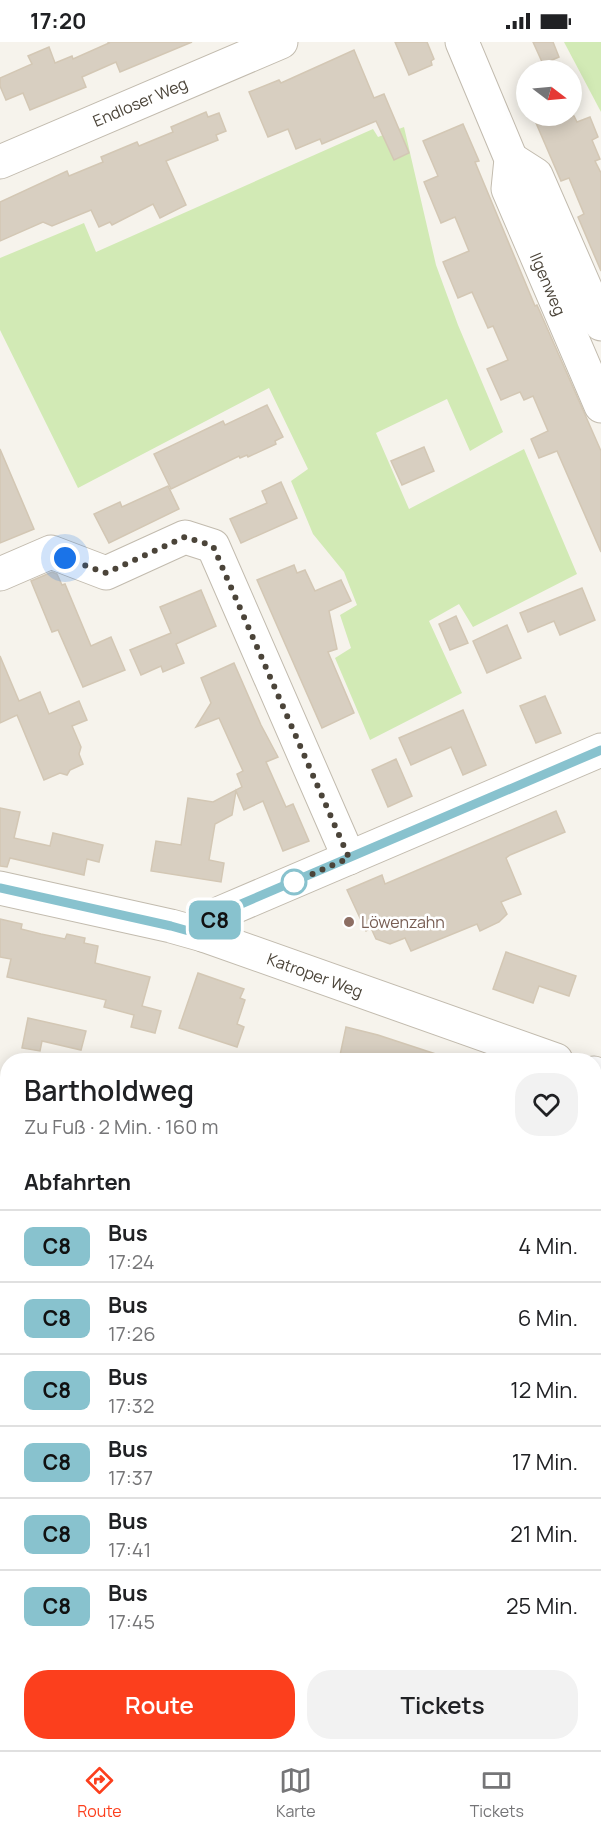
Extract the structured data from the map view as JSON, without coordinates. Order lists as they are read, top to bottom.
{
  "streets": {
    "street": ["Endloser Weg", "Ilgenweg", "Katroper Weg"]
  },
  "places": ["Löwenzahn"],
  "lines": ["bus line C8"],
  "north": "right",
  "page": {
    "status": "17:20",
    "on_map": "C8",
    "heading": [
      ["Bartholdweg", "Zu Fuß · 2 Min. · 160 m"],
      "Abfahrten"
    ],
    "list": [
      {
        "mark": "C8",
        "name": "Bus",
        "note": "17:24",
        "value": "4 Min."
      },
      {
        "mark": "C8",
        "name": "Bus",
        "note": "17:26",
        "value": "6 Min."
      },
      {
        "mark": "C8",
        "name": "Bus",
        "note": "17:32",
        "value": "12 Min."
      },
      {
        "mark": "C8",
        "name": "Bus",
        "note": "17:37",
        "value": "17 Min."
      },
      {
        "mark": "C8",
        "name": "Bus",
        "note": "17:41",
        "value": "21 Min."
      },
      {
        "mark": "C8",
        "name": "Bus",
        "note": "17:45",
        "value": "25 Min."
      }
    ],
    "buttons": ["Route", "Tickets"],
    "tabs": ["Route", "Karte", "Tickets"]
  }
}
